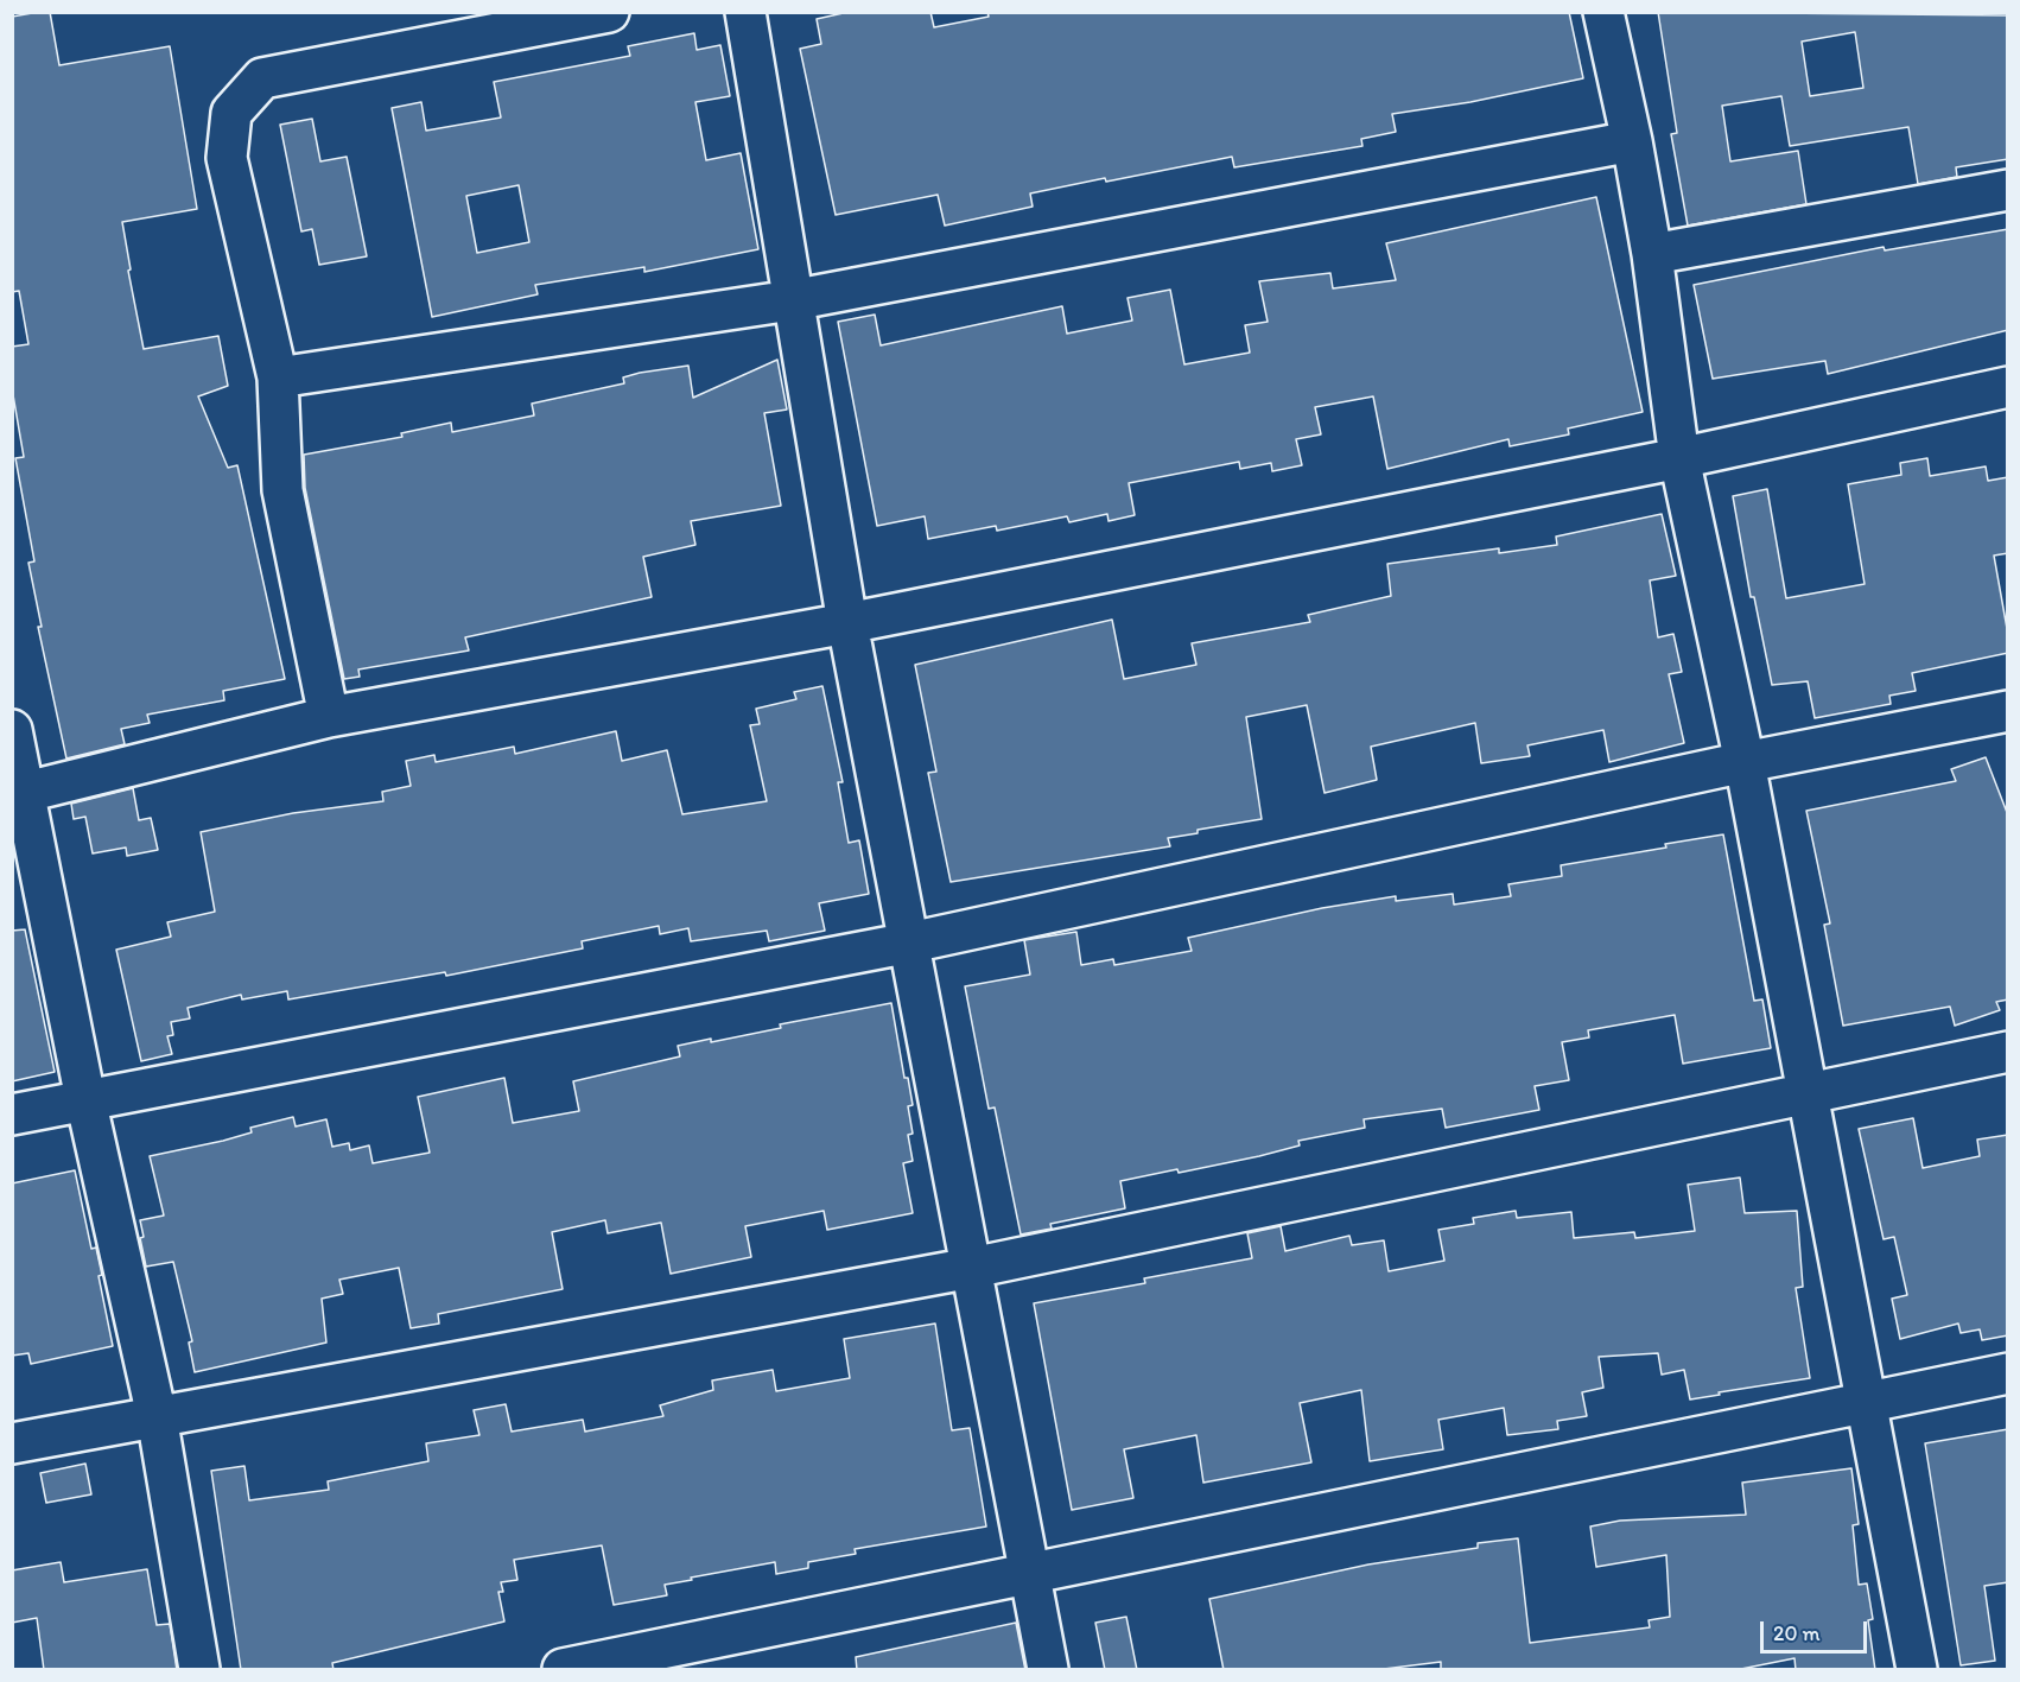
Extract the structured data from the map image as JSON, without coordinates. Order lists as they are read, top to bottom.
{
  "scale_bar": "20 m"
}
